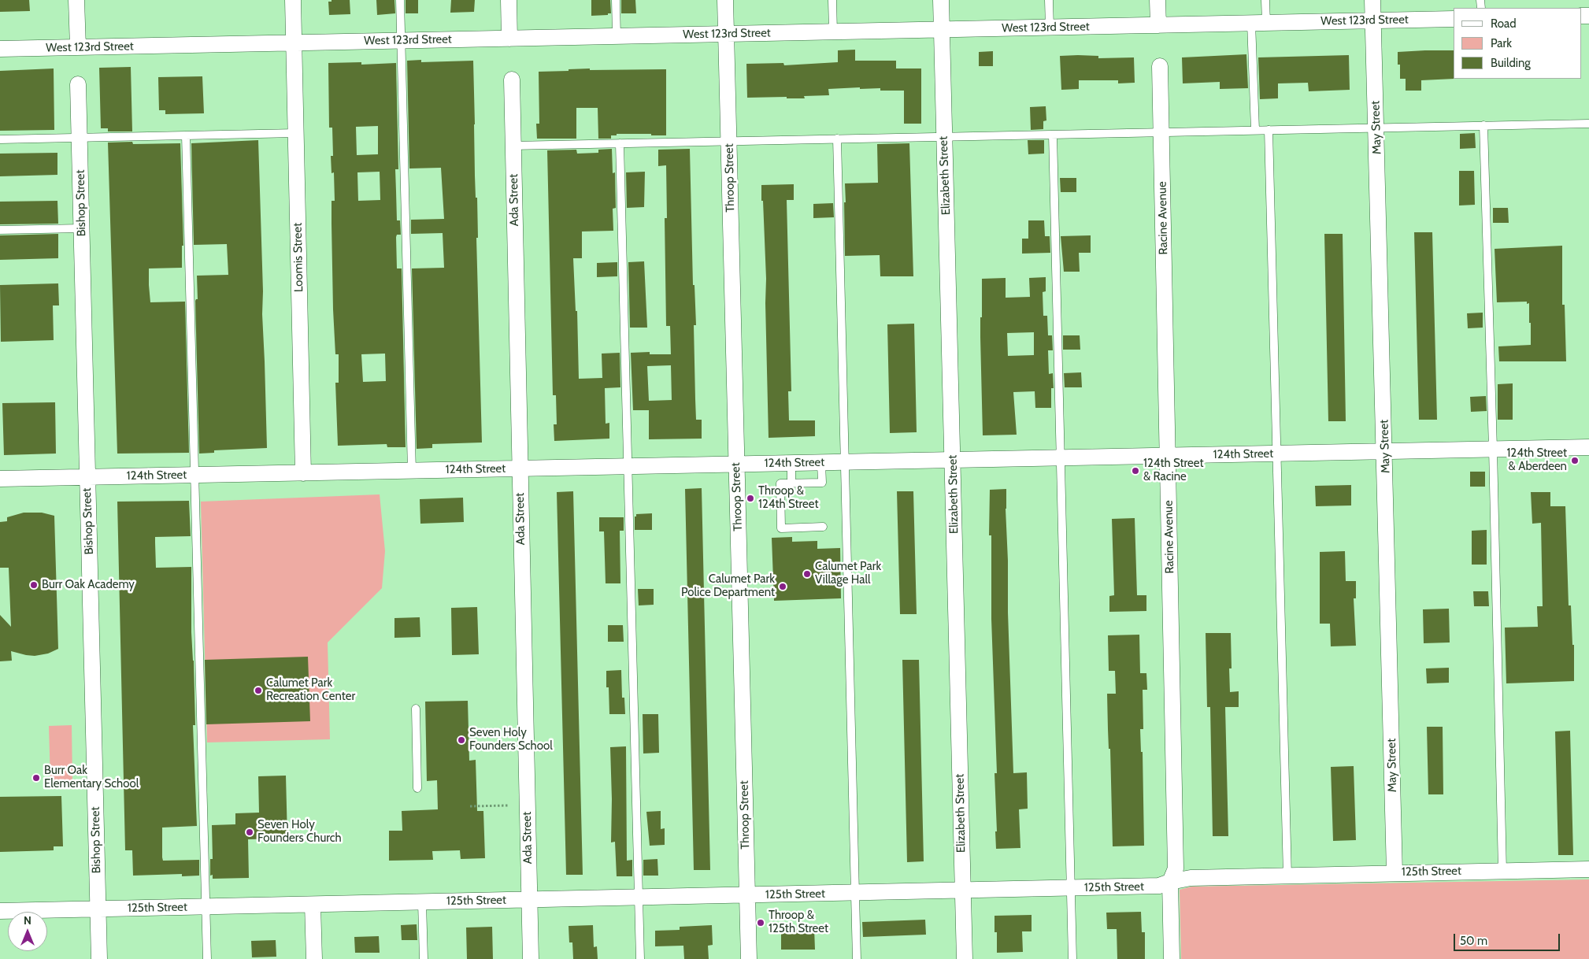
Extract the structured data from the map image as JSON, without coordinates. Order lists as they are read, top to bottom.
{
  "streets": {
    "street": [
      "West 123rd Street",
      "May Street",
      "Elizabeth Street",
      "Throop Street",
      "Ada Street",
      "Bishop Street",
      "Racine Avenue",
      "Loomis Street",
      "124th Street",
      "125th Street"
    ]
  },
  "crossings": [
    ["West 123rd Street", "May Street"],
    ["West 123rd Street", "Elizabeth Street"],
    ["West 123rd Street", "Throop Street"],
    ["West 123rd Street", "Loomis Street"],
    ["May Street", "124th Street"],
    ["May Street", "125th Street"],
    ["Elizabeth Street", "124th Street"],
    ["Elizabeth Street", "125th Street"],
    ["Throop Street", "124th Street"],
    ["Throop Street", "125th Street"],
    ["Ada Street", "124th Street"],
    ["Ada Street", "125th Street"],
    ["Bishop Street", "124th Street"],
    ["Bishop Street", "125th Street"],
    ["Racine Avenue", "124th Street"],
    ["Racine Avenue", "125th Street"],
    ["Loomis Street", "124th Street"]
  ],
  "places": [
    "124th Street & Aberdeen",
    "124th Street & Racine",
    "Throop & 124th Street",
    "Calumet Park Village Hall",
    "Burr Oak Academy",
    "Calumet Park Police Department",
    "Calumet Park Recreation Center",
    "Seven Holy Founders School",
    "Burr Oak Elementary School",
    "Seven Holy Founders Church",
    "Throop & 125th Street"
  ],
  "legend": ["Road", "Park", "Building"],
  "scale_bar": "50 m",
  "north": "top"
}
